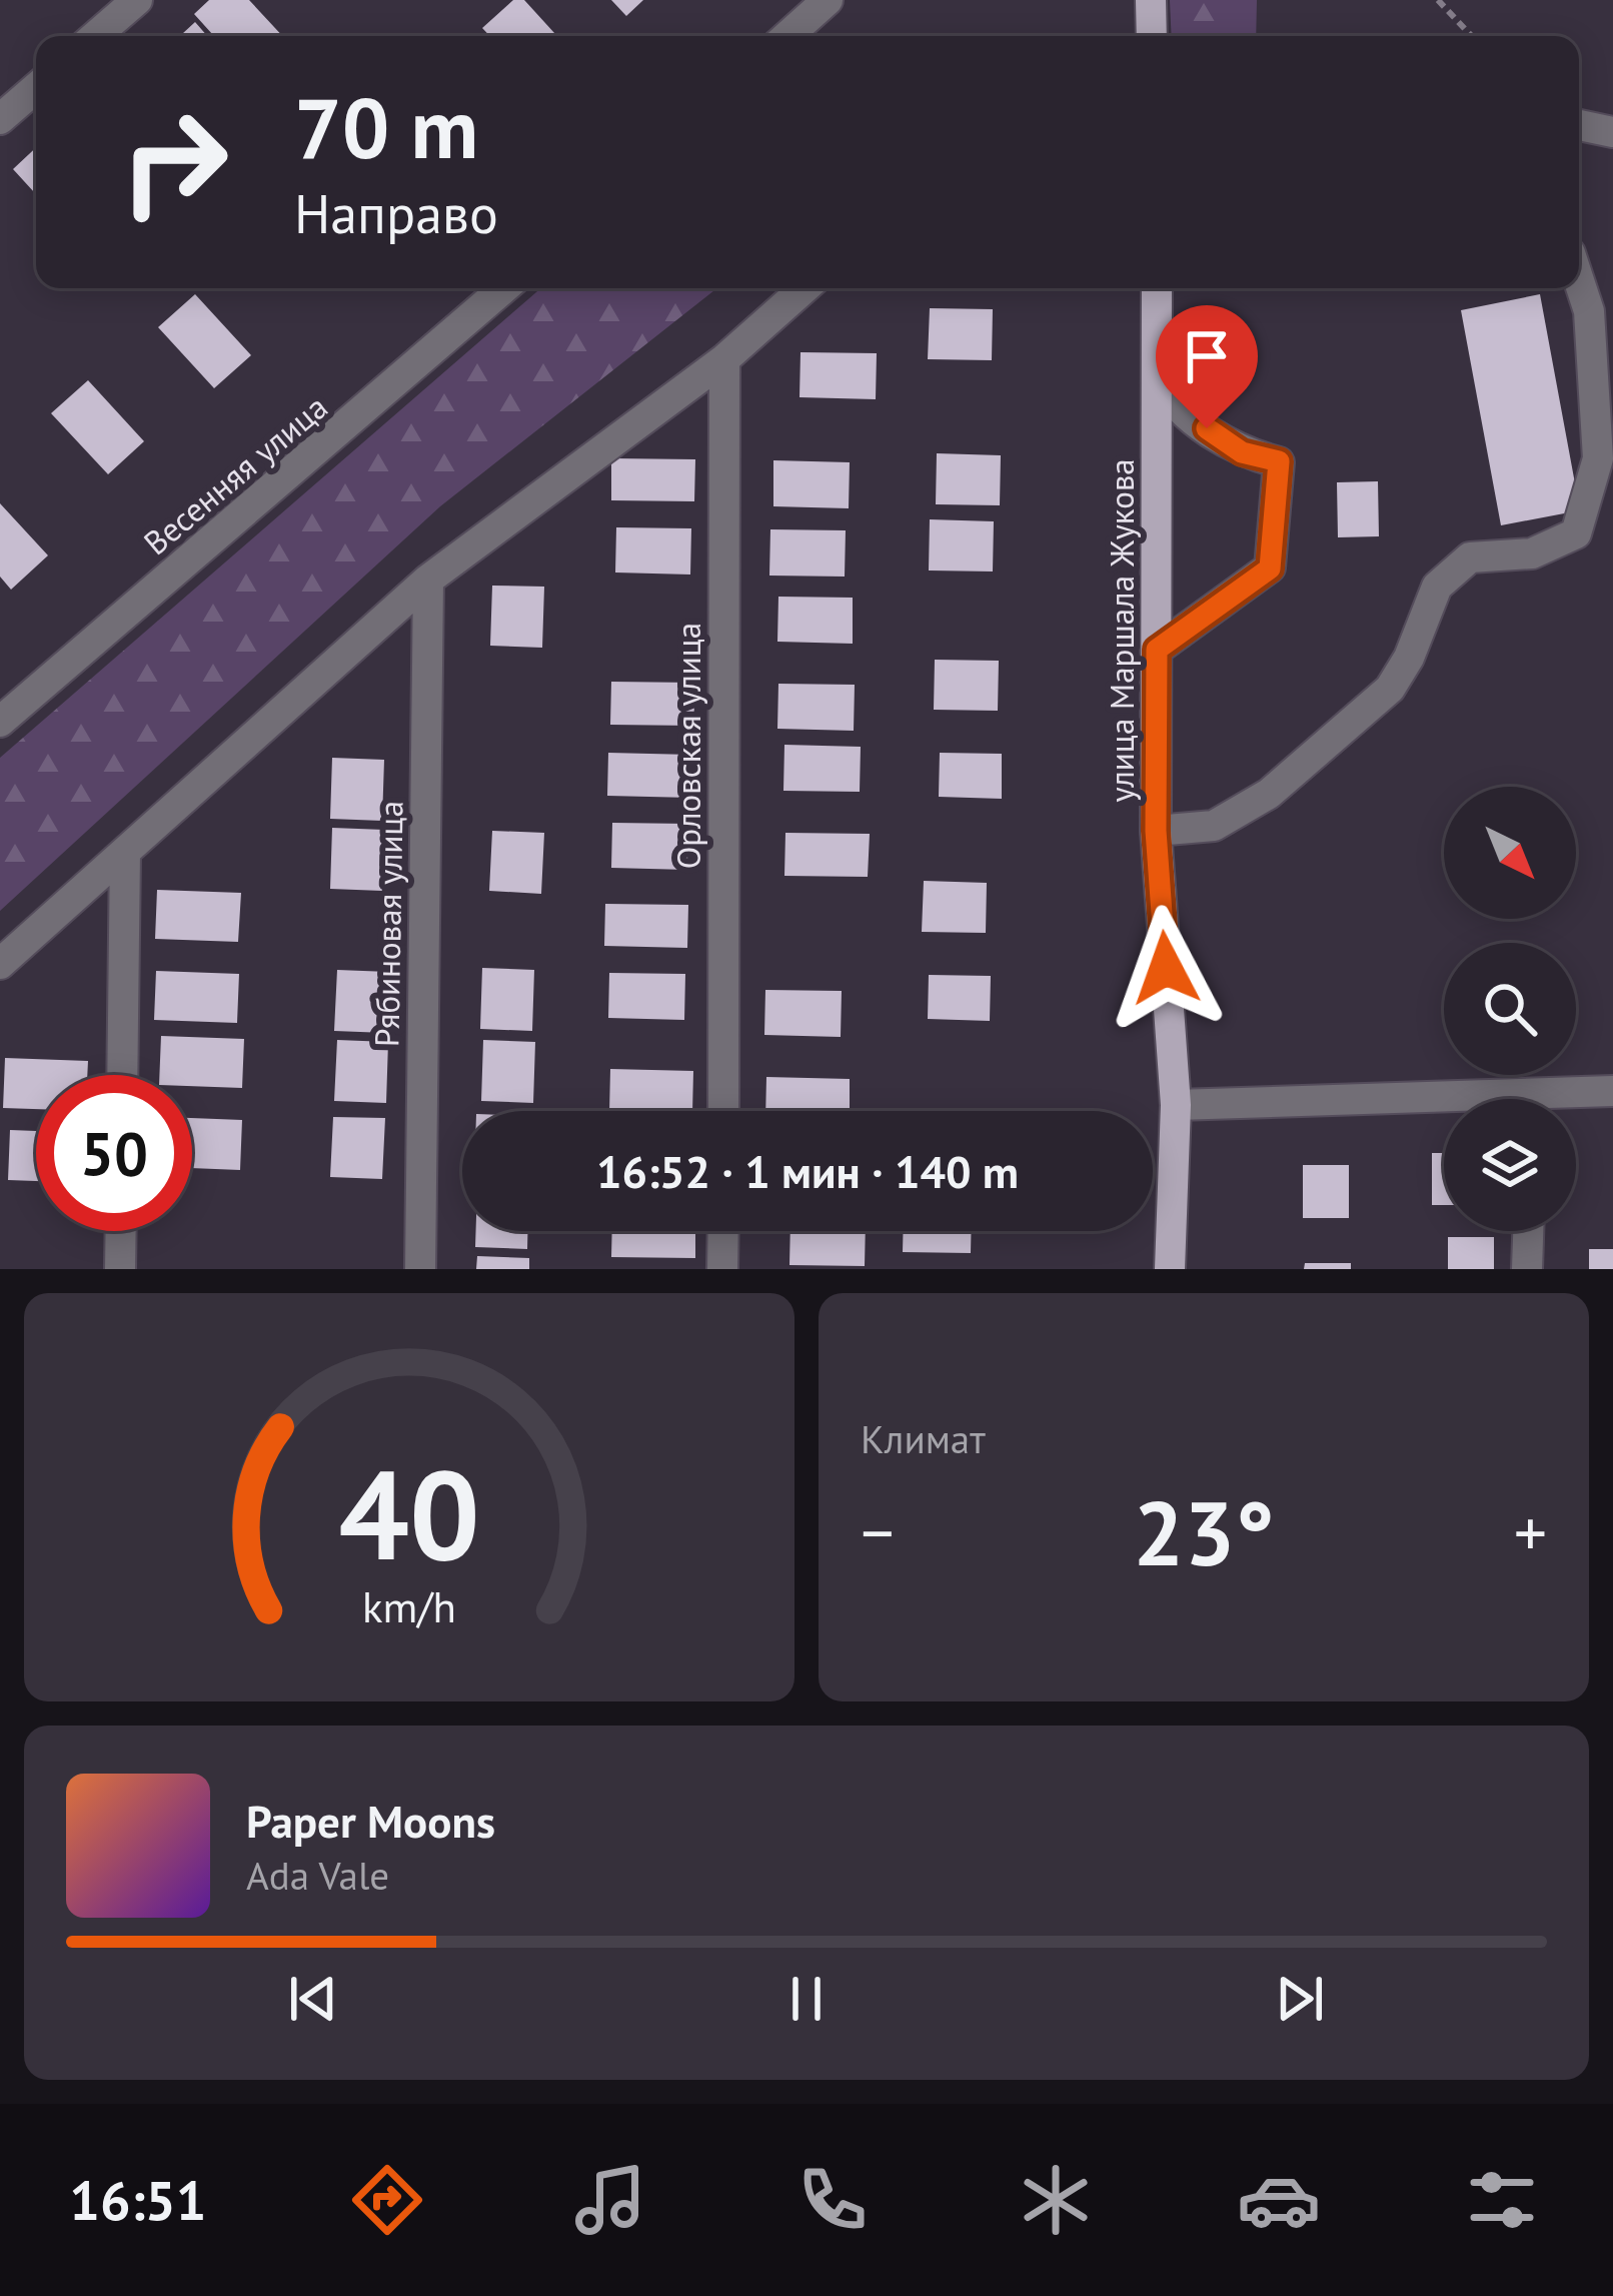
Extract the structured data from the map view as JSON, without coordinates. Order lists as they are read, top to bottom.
{
  "streets": {
    "main road": ["улица Маршала Жукова"],
    "street": ["Весенняя улица", "Орловская улица", "Рябиновая улица"]
  },
  "north": "bottom right",
  "page": {
    "turn": ["70 m", "Направо"],
    "limit": "50",
    "trip": "16:52 · 1 мин · 140 m",
    "tile": "Климат",
    "heat": ["−", "23°", "+"],
    "song": ["Paper Moons", "Ada Vale"],
    "tabs": "16:51",
    "gauge": ["40", "km/h"]
  }
}
